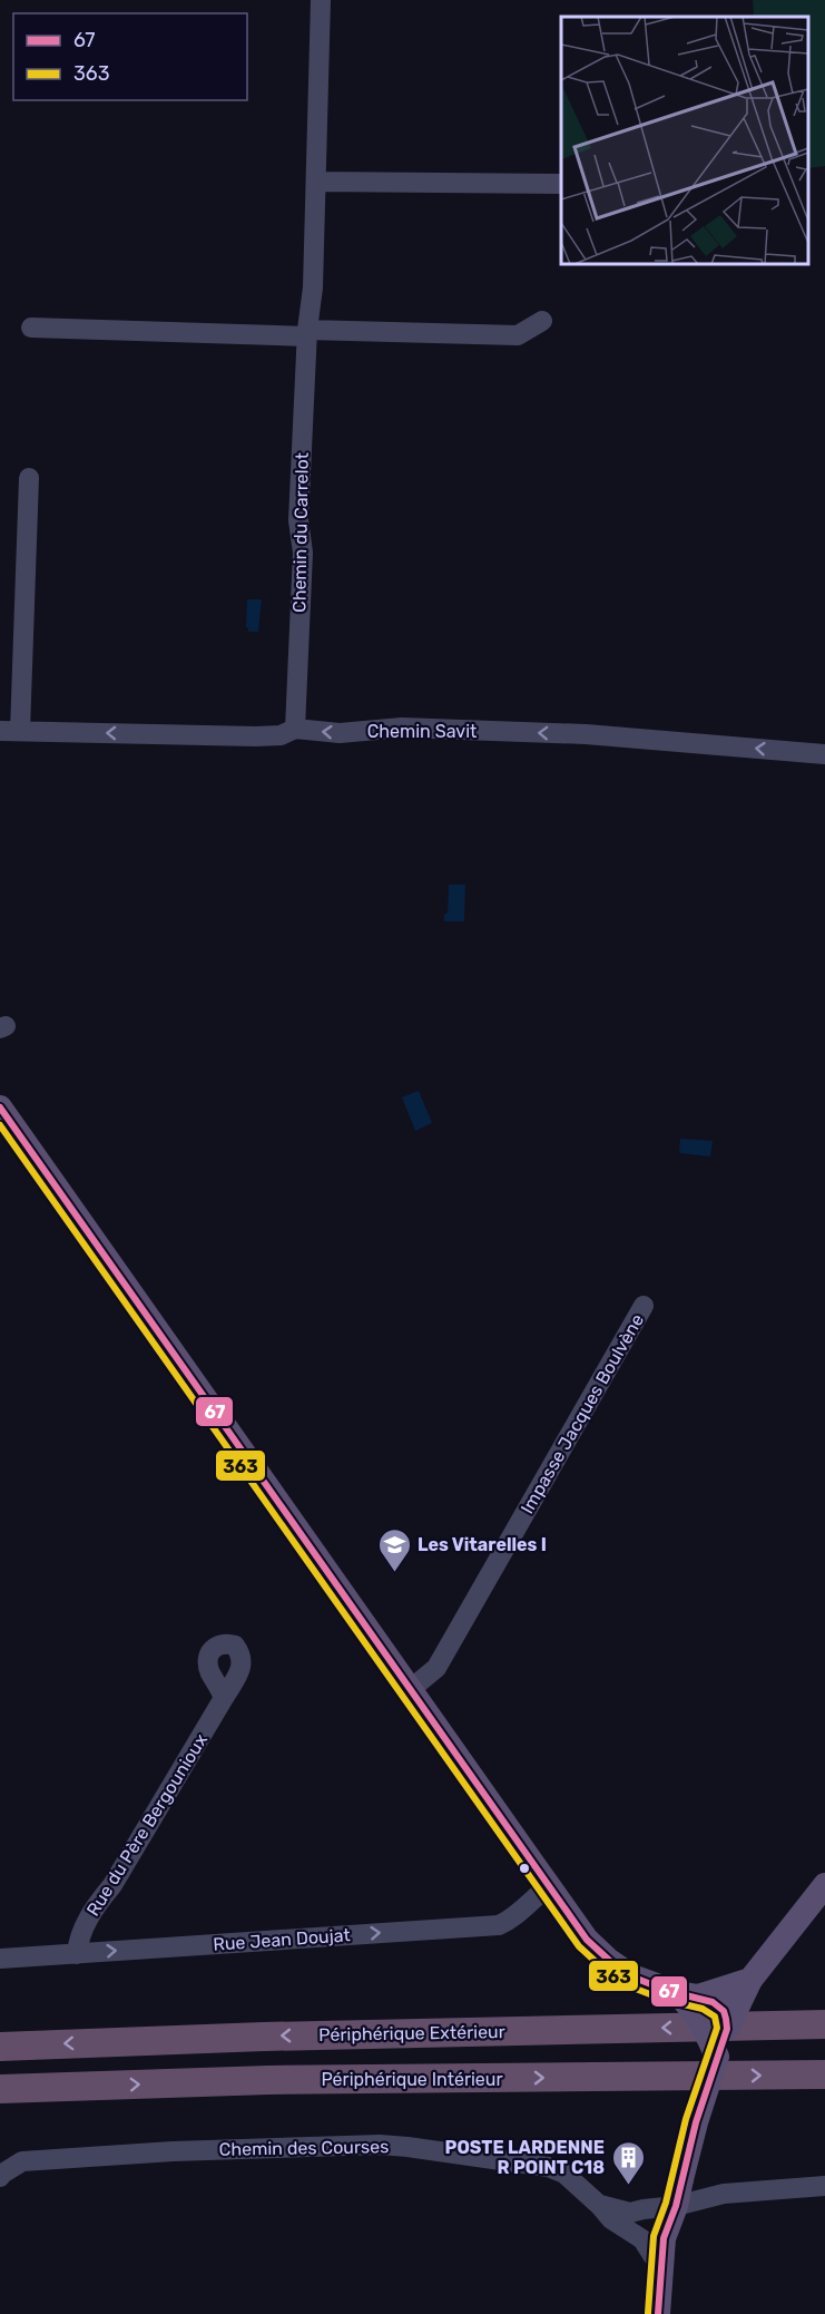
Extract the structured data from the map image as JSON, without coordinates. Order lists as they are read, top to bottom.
{
  "streets": {
    "highway": ["Périphérique Extérieur", "Périphérique Intérieur"],
    "street": [
      "Chemin du Carrelot",
      "Chemin Savit",
      "Impasse Jacques Boulvène",
      "Rue du Père Bergounioux",
      "Rue Jean Doujat",
      "Chemin des Courses"
    ]
  },
  "crossings": [
    ["Chemin du Carrelot", "Chemin Savit"],
    ["Rue du Père Bergounioux", "Rue Jean Doujat"]
  ],
  "one_way": [
    "Chemin Savit",
    "Rue Jean Doujat",
    "Périphérique Extérieur",
    "Périphérique Intérieur"
  ],
  "places": {
    "school or university": ["Les Vitarelles I"],
    "building": ["POSTE LARDENNE R POINT C18"]
  },
  "lines": ["transit line 67", "transit line 363"],
  "legend": ["67", "363"]
}
